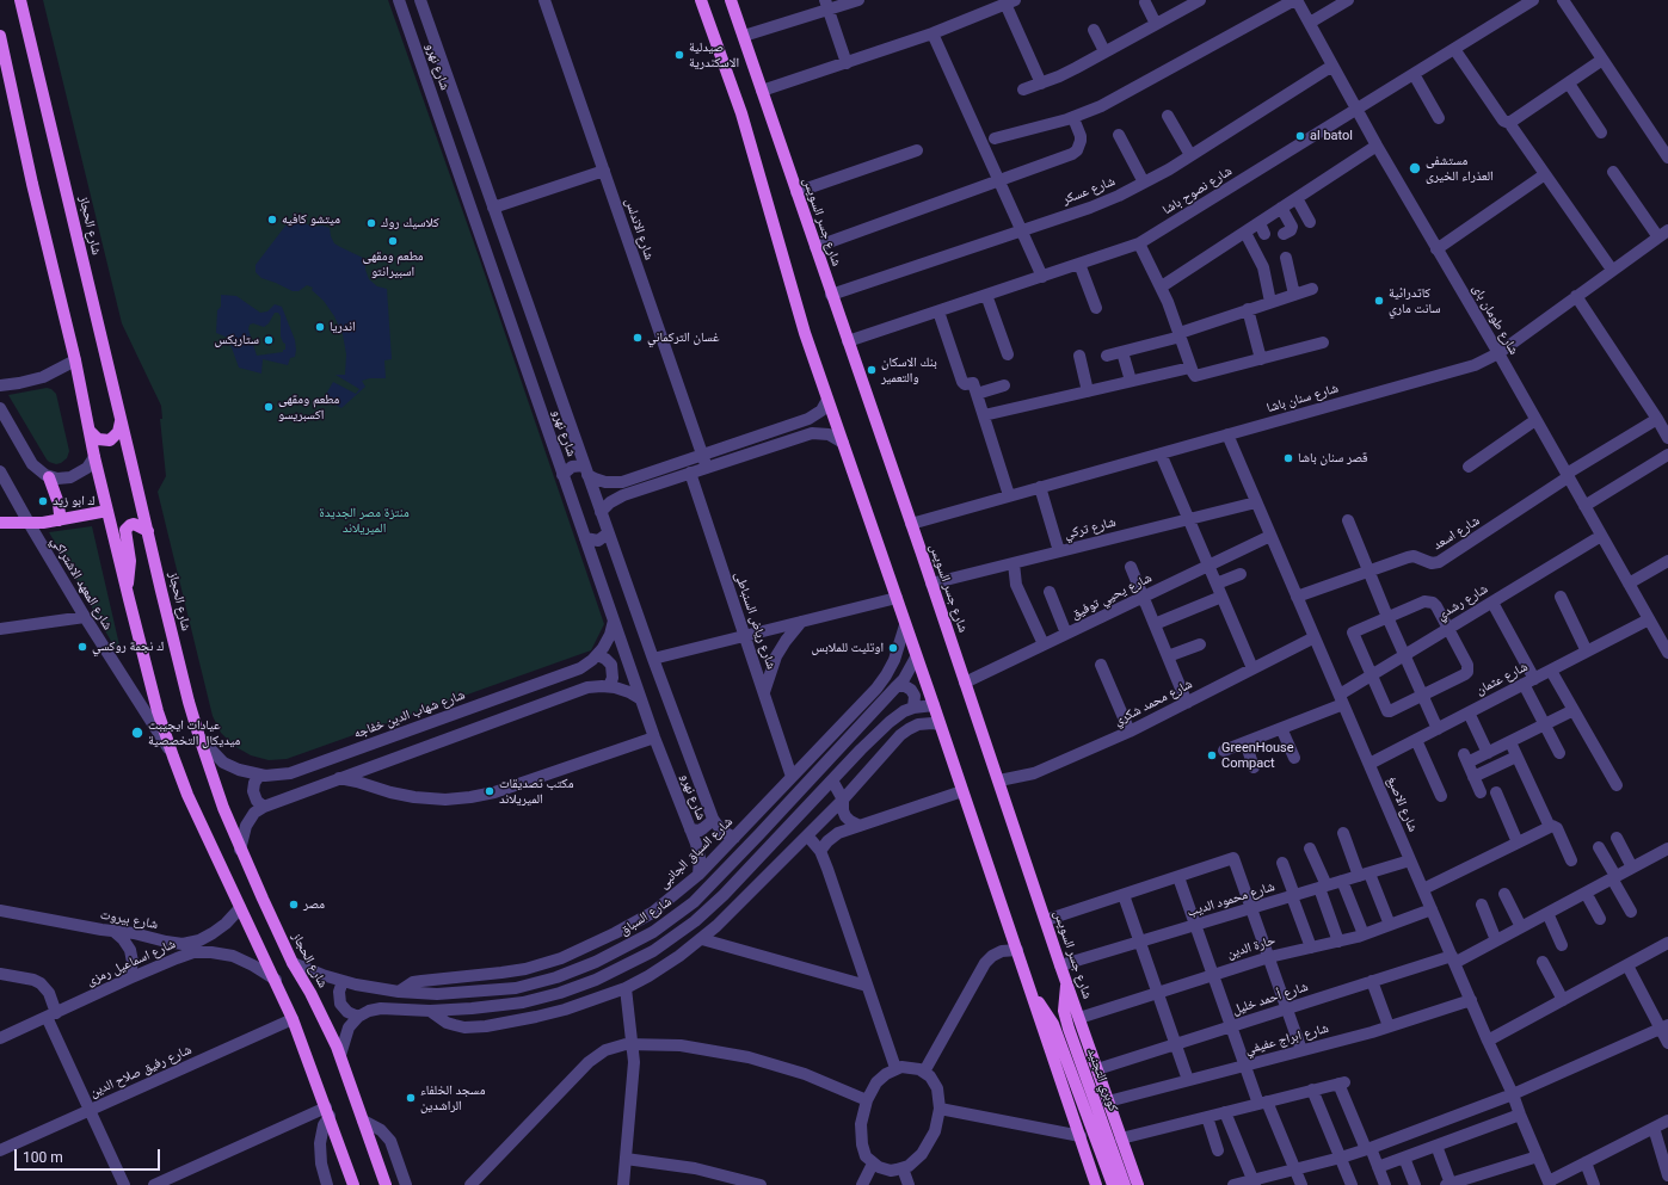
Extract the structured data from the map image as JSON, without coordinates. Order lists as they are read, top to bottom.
{
  "streets": {
    "main road": ["شارع جسر السويس", "شارع الحجاز", "كوبري التجنيد"],
    "street": [
      "شارع نهرو",
      "شارع عسكر",
      "شارع نصوح باشا",
      "شارع الاندلس",
      "شارع طومان باى",
      "شارع سنان باشا",
      "شارع تركي",
      "شارع اسعد",
      "شارع المعهد الاشتراكي",
      "شارع يحيي توفيق",
      "شارع رشدي",
      "شارع رياض السنباطى",
      "شارع عثمان",
      "شارع محمد شكري",
      "شارع شهاب الدين خفاجه",
      "شارع الاصبغ",
      "شارع السباق الجانبى",
      "شارع محمود الديب",
      "شارع السباق",
      "شارع بيروت",
      "حارة الدين",
      "شارع اسماعيل رمزى",
      "شارع أحمد خليل",
      "شارع ابراج عفيفي",
      "شارع رفيق صلاح الدين"
    ]
  },
  "crossings": [
    ["شارع نهرو", "شارع شهاب الدين خفاجه"],
    ["شارع نهرو", "شارع السباق الجانبى"],
    ["شارع عسكر", "شارع جسر السويس"],
    ["شارع عسكر", "شارع طومان باى"],
    ["شارع نصوح باشا", "شارع جسر السويس"],
    ["شارع نصوح باشا", "شارع طومان باى"],
    ["شارع جسر السويس", "شارع سنان باشا"],
    ["شارع جسر السويس", "شارع تركي"],
    ["شارع جسر السويس", "شارع يحيي توفيق"],
    ["شارع جسر السويس", "شارع محمد شكري"],
    ["شارع جسر السويس", "شارع محمود الديب"],
    ["شارع جسر السويس", "حارة الدين"],
    ["شارع جسر السويس", "شارع أحمد خليل"],
    ["شارع جسر السويس", "شارع ابراج عفيفي"],
    ["شارع جسر السويس", "كوبري التجنيد"],
    ["شارع الحجاز", "شارع شهاب الدين خفاجه"],
    ["شارع الحجاز", "شارع السباق"],
    ["شارع طومان باى", "شارع سنان باشا"],
    ["شارع طومان باى", "شارع اسعد"],
    ["شارع طومان باى", "شارع رشدي"],
    ["شارع طومان باى", "شارع عثمان"],
    ["شارع سنان باشا", "شارع الاصبغ"],
    ["شارع تركي", "شارع الاصبغ"],
    ["شارع اسعد", "شارع الاصبغ"],
    ["شارع يحيي توفيق", "شارع الاصبغ"],
    ["شارع رشدي", "شارع الاصبغ"],
    ["شارع رياض السنباطى", "شارع السباق الجانبى"],
    ["شارع عثمان", "شارع الاصبغ"],
    ["شارع محمد شكري", "شارع الاصبغ"],
    ["شارع الاصبغ", "شارع محمود الديب"],
    ["شارع الاصبغ", "حارة الدين"],
    ["شارع الاصبغ", "شارع أحمد خليل"],
    ["شارع الاصبغ", "شارع ابراج عفيفي"],
    ["شارع السباق الجانبى", "شارع السباق"]
  ],
  "parks": ["منتزة مصر الجديدة الميريلاند"],
  "places": [
    "صيدلية الاسكندرية",
    "al batol",
    "مستشفى العذراء الخيرى",
    "ميتشو كافيه",
    "كلاسيك روك",
    "مطعم ومقهى اسبيرانتو",
    "كاتدرائية سانت ماري",
    "اندريا",
    "غسان التركماني",
    "ستاربكس",
    "بنك الاسكان والتعمير",
    "مطعم ومقهى اكسبريسو",
    "قصر سنان باشا",
    "ك ابو زيد",
    "ك نجمة روكسي",
    "اوتليت للملابس",
    "عيادات ايجيبت ميديكال التخصصية",
    "GreenHouse Compact",
    "مكتب تصديقات الميريلاند",
    "مصر",
    "مسجد الخلفاء الراشدين"
  ],
  "scale_bar": "100 m"
}
